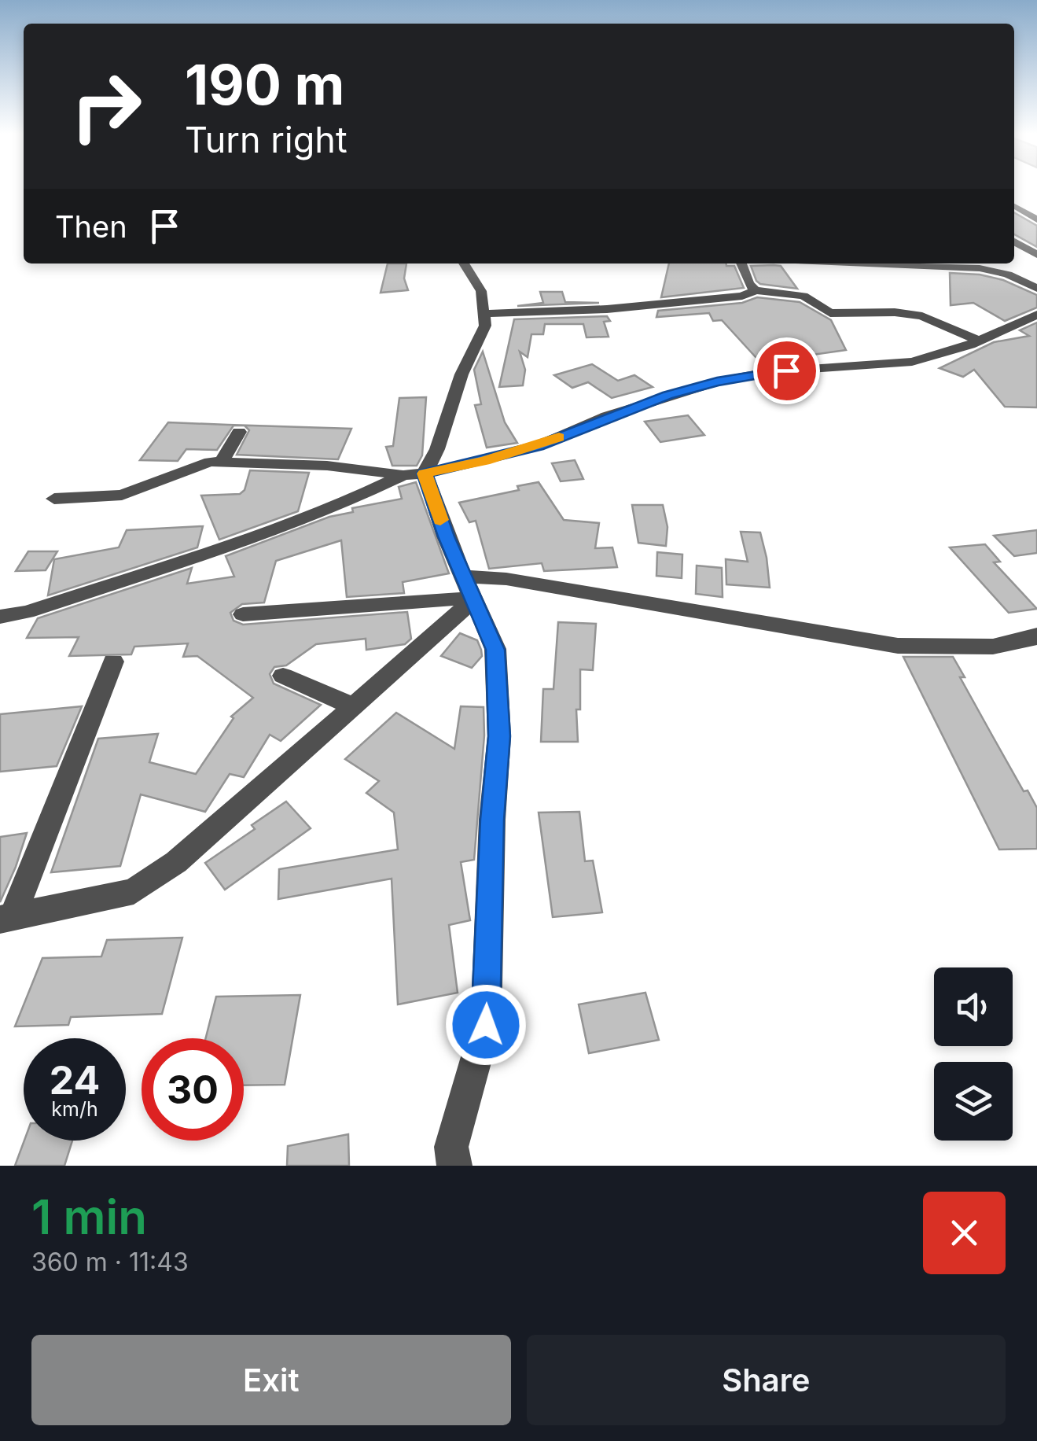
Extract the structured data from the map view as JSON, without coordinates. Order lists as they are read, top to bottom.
{
  "page": {
    "turn": ["190 m", "Turn right"],
    "then": "Then",
    "speed": "24 km/h",
    "limit": "30",
    "heading": ["1 min", "360 m · 11:43"],
    "buttons": ["Exit", "Share"]
  }
}
